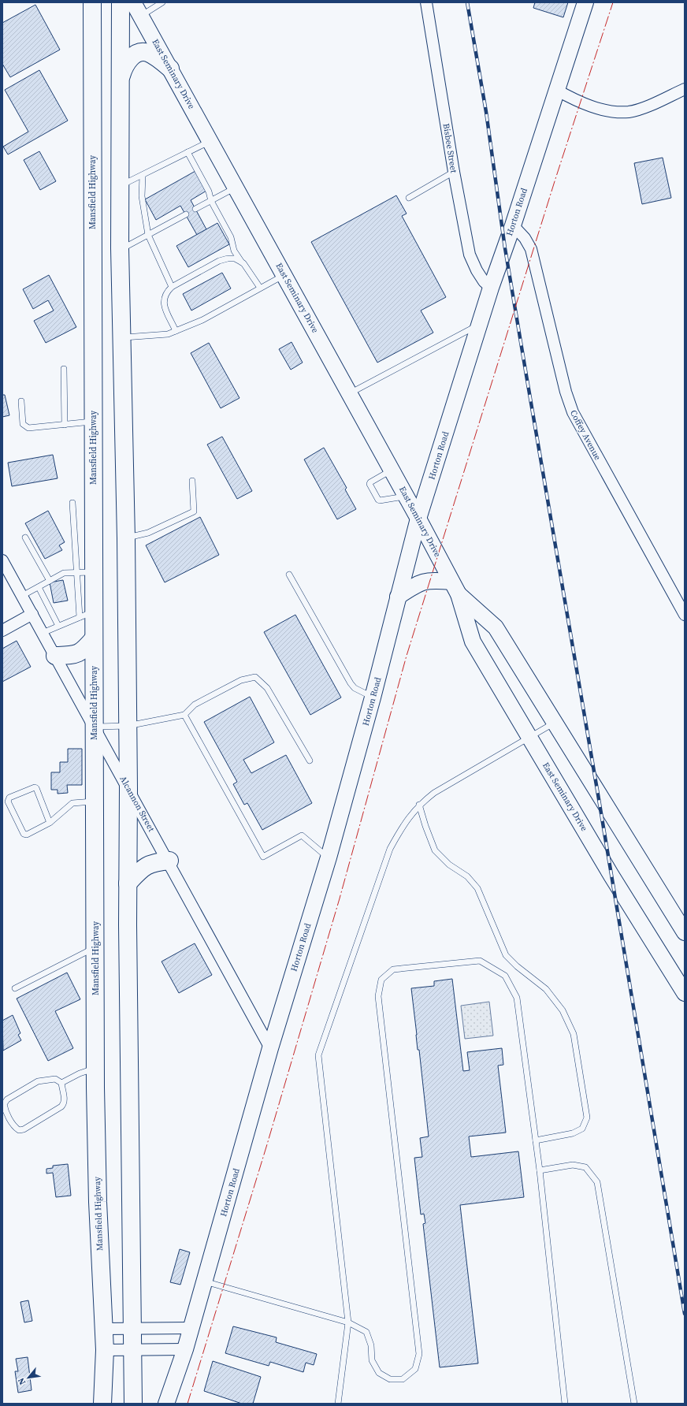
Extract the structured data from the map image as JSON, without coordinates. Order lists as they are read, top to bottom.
{
  "streets": {
    "main road": ["East Seminary Drive", "Mansfield Highway", "Horton Road"],
    "street": ["Bisbee Street", "Coffey Avenue", "Alcannon Street"]
  },
  "crossings": [
    ["East Seminary Drive", "Horton Road"],
    ["Bisbee Street", "Horton Road"],
    ["Mansfield Highway", "Alcannon Street"],
    ["Horton Road", "Coffey Avenue"],
    ["Horton Road", "Alcannon Street"]
  ],
  "north": "bottom left"
}
